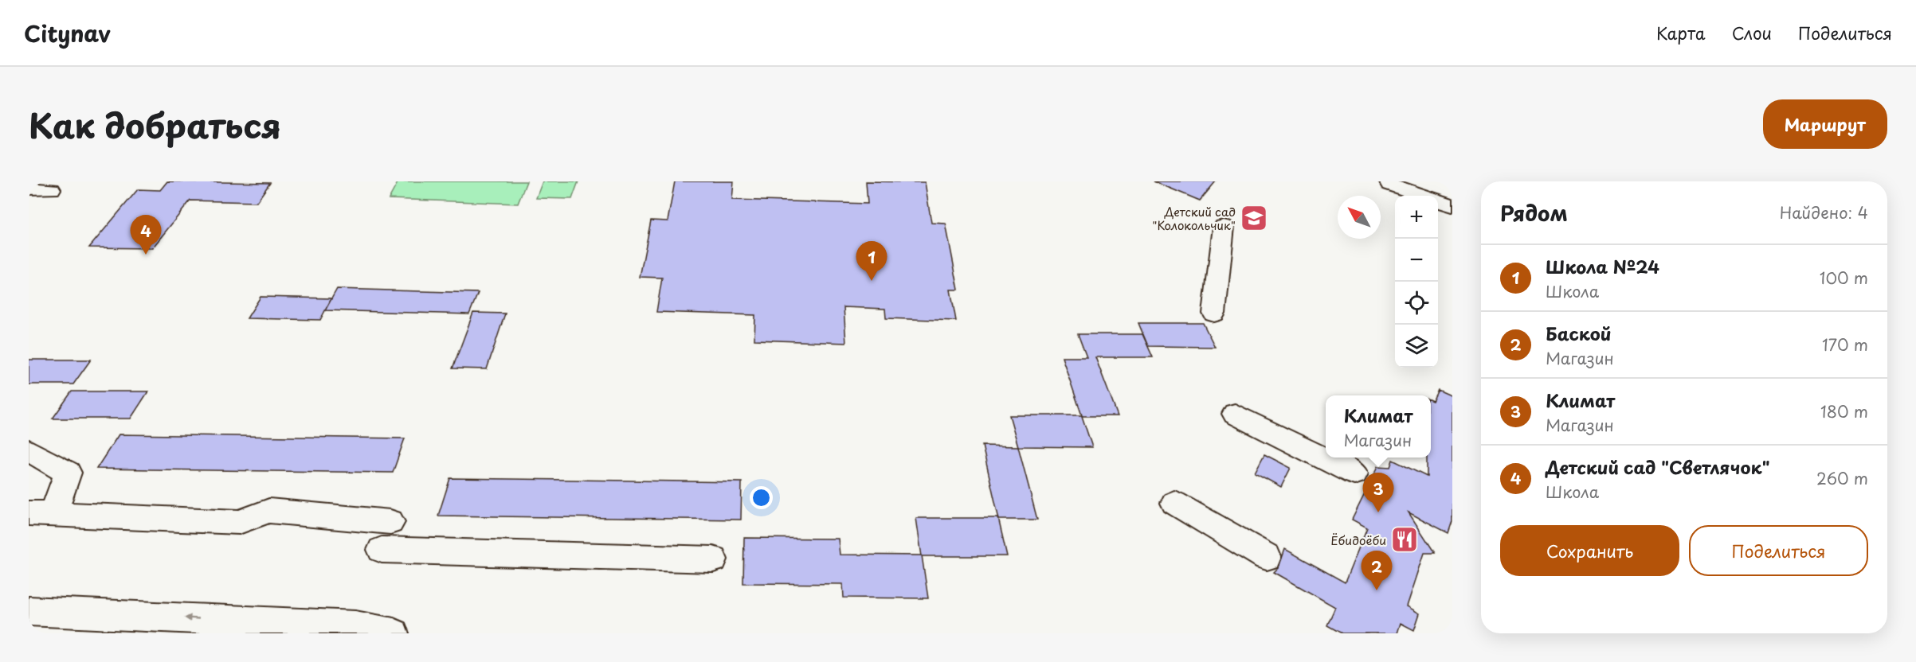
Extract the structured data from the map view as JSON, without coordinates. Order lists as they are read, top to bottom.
{
  "places": {
    "school or university": ["Детский сад \"Колокольчик\""],
    "restaurant": ["Ёбидоёби"]
  },
  "north": "top left",
  "page": {
    "header": "Citynav",
    "nav": ["Карта", "Слои", "Поделиться"],
    "title": "Как добраться",
    "buttons": [
      "Маршрут",
      ["Сохранить", "Поделиться"]
    ],
    "heading": ["Рядом", "Найдено: 4"],
    "map_buttons": ["+", "−"],
    "pins": [
      "4",
      "1",
      "3",
      "2"
    ],
    "list": [
      {
        "mark": "1",
        "name": "Школа №24",
        "note": "Школа",
        "value": "100 m"
      },
      {
        "mark": "2",
        "name": "Баской",
        "note": "Магазин",
        "value": "170 m"
      },
      {
        "mark": "3",
        "name": "Климат",
        "note": "Магазин",
        "value": "180 m"
      },
      {
        "mark": "4",
        "name": "Детский сад \"Светлячок\"",
        "note": "Школа",
        "value": "260 m"
      }
    ],
    "popup": ["Климат", "Магазин"]
  }
}
